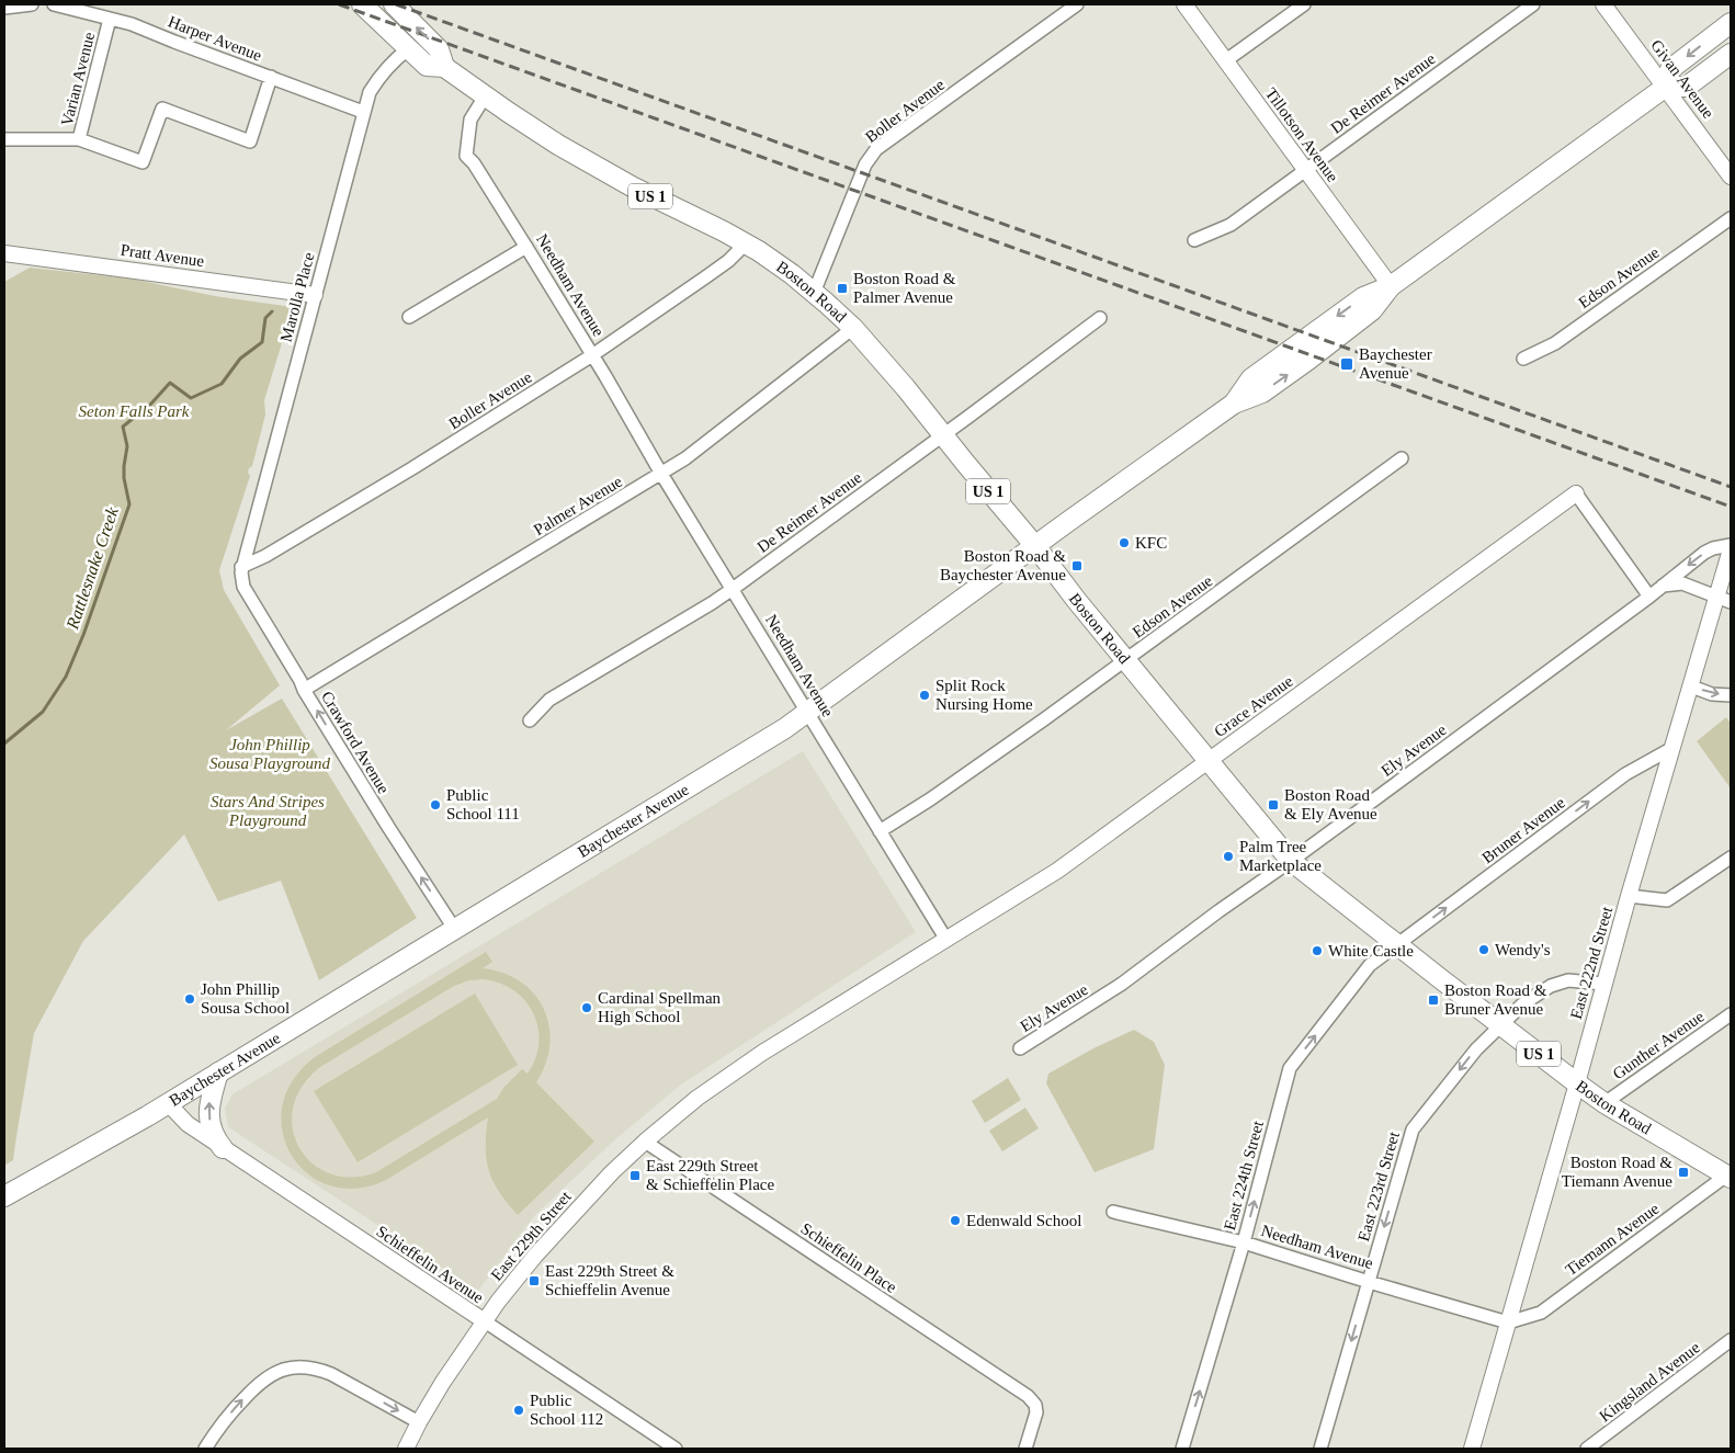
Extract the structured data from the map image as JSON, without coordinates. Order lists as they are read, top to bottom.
{
  "streets": {
    "main road": ["US 1", "Boston Road", "Baychester Avenue"],
    "street": [
      "Harper Avenue",
      "Varian Avenue",
      "Givan Avenue",
      "De Reimer Avenue",
      "Boller Avenue",
      "Tillotson Avenue",
      "Pratt Avenue",
      "Edson Avenue",
      "Needham Avenue",
      "Marolla Place",
      "Palmer Avenue",
      "Grace Avenue",
      "Crawford Avenue",
      "Ely Avenue",
      "Bruner Avenue",
      "East 222nd Street",
      "Gunther Avenue",
      "East 224th Street",
      "East 223rd Street",
      "East 229th Street",
      "Tiemann Avenue",
      "Schieffelin Place",
      "Schieffelin Avenue",
      "Kingsland Avenue"
    ]
  },
  "crossings": [
    ["Harper Avenue", "Varian Avenue"],
    ["Harper Avenue", "Marolla Place"],
    ["Givan Avenue", "Baychester Avenue"],
    ["De Reimer Avenue", "Tillotson Avenue"],
    ["De Reimer Avenue", "Needham Avenue"],
    ["De Reimer Avenue", "Boston Road"],
    ["Boller Avenue", "Needham Avenue"],
    ["Boller Avenue", "Boston Road"],
    ["Boller Avenue", "Marolla Place"],
    ["Boller Avenue", "Crawford Avenue"],
    ["Tillotson Avenue", "Baychester Avenue"],
    ["Pratt Avenue", "Marolla Place"],
    ["Edson Avenue", "Needham Avenue"],
    ["Edson Avenue", "Boston Road"],
    ["Needham Avenue", "Boston Road"],
    ["Needham Avenue", "Palmer Avenue"],
    ["Needham Avenue", "Grace Avenue"],
    ["Needham Avenue", "Baychester Avenue"],
    ["Needham Avenue", "East 222nd Street"],
    ["Needham Avenue", "East 224th Street"],
    ["Needham Avenue", "East 223rd Street"],
    ["Needham Avenue", "Tiemann Avenue"],
    ["Boston Road", "Marolla Place"],
    ["Boston Road", "Palmer Avenue"],
    ["Boston Road", "Grace Avenue"],
    ["Boston Road", "Ely Avenue"],
    ["Boston Road", "Baychester Avenue"],
    ["Boston Road", "Bruner Avenue"],
    ["Boston Road", "East 222nd Street"],
    ["Boston Road", "Gunther Avenue"],
    ["Boston Road", "East 224th Street"],
    ["Boston Road", "East 223rd Street"],
    ["Boston Road", "Tiemann Avenue"],
    ["Marolla Place", "Crawford Avenue"],
    ["Palmer Avenue", "Crawford Avenue"],
    ["Crawford Avenue", "Baychester Avenue"],
    ["Baychester Avenue", "Schieffelin Avenue"],
    ["Bruner Avenue", "East 222nd Street"],
    ["Bruner Avenue", "East 224th Street"],
    ["East 222nd Street", "East 223rd Street"],
    ["East 222nd Street", "Tiemann Avenue"],
    ["East 229th Street", "Schieffelin Place"],
    ["East 229th Street", "Schieffelin Avenue"]
  ],
  "one_way": [
    "Crawford Avenue",
    "Bruner Avenue",
    "East 224th Street",
    "East 223rd Street"
  ],
  "water": ["Rattlesnake Creek"],
  "parks": ["Seton Falls Park", "John Phillip Sousa Playground", "Stars And Stripes Playground"],
  "places": {
    "transit": [
      "Boston Road & Palmer Avenue",
      "Baychester Avenue",
      "Boston Road & Baychester Avenue",
      "Boston Road & Ely Avenue",
      "Boston Road & Bruner Avenue",
      "Boston Road & Tiemann Avenue",
      "East 229th Street & Schieffelin Place",
      "East 229th Street & Schieffelin Avenue"
    ],
    "other": [
      "KFC",
      "Split Rock Nursing Home",
      "Public School 111",
      "Palm Tree Marketplace",
      "Wendy's",
      "White Castle",
      "John Phillip Sousa School",
      "Cardinal Spellman High School",
      "Edenwald School",
      "Public School 112"
    ]
  }
}
